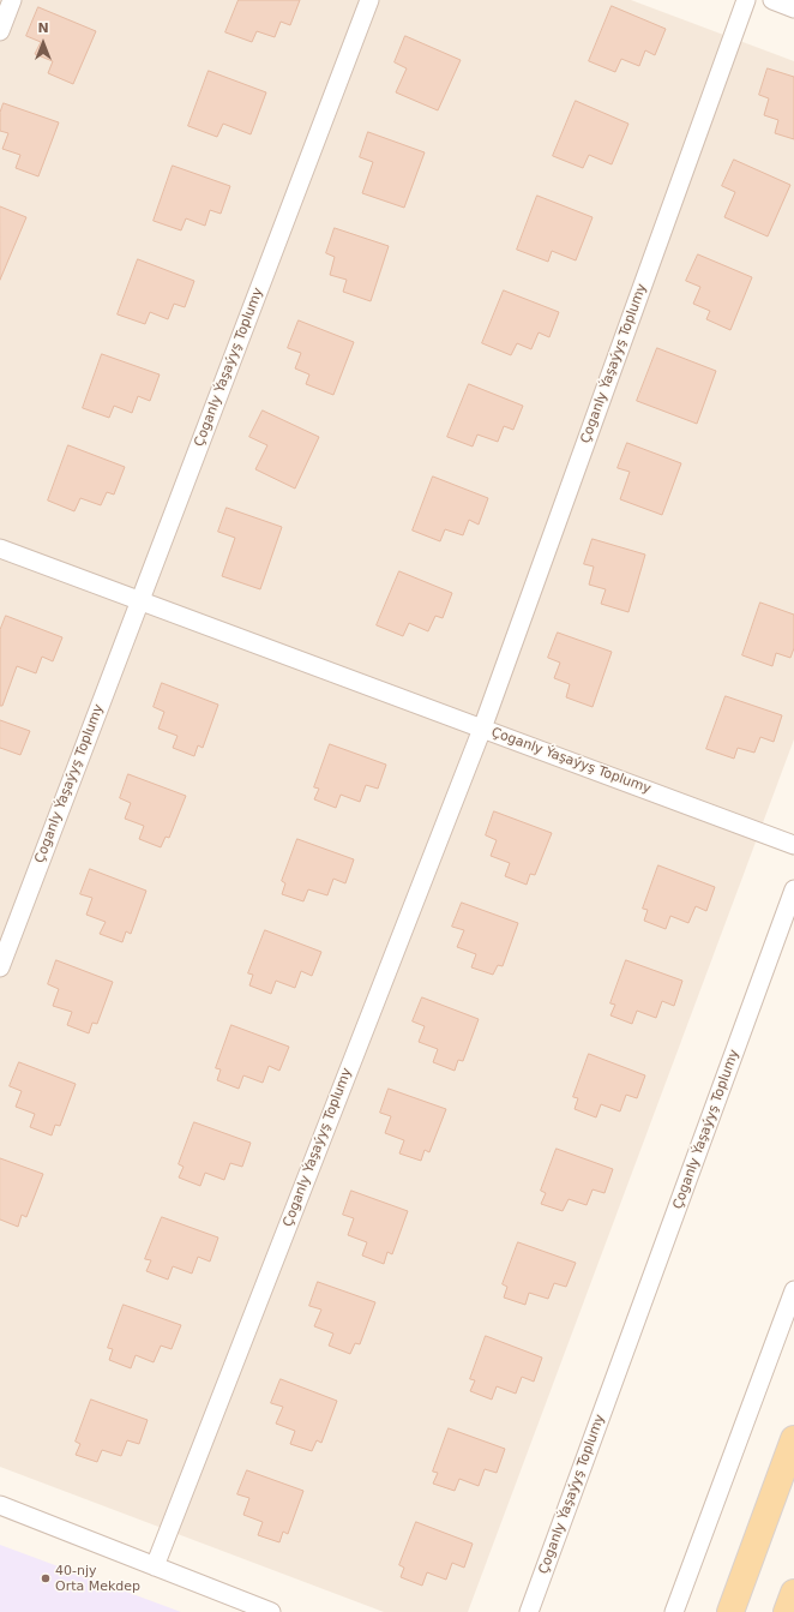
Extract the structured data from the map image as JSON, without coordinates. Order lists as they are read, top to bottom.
{
  "streets": {
    "street": ["Çoganly Ýaşaýyş Toplumy"]
  },
  "places": ["40-njy Orta Mekdep"],
  "north": "top"
}
